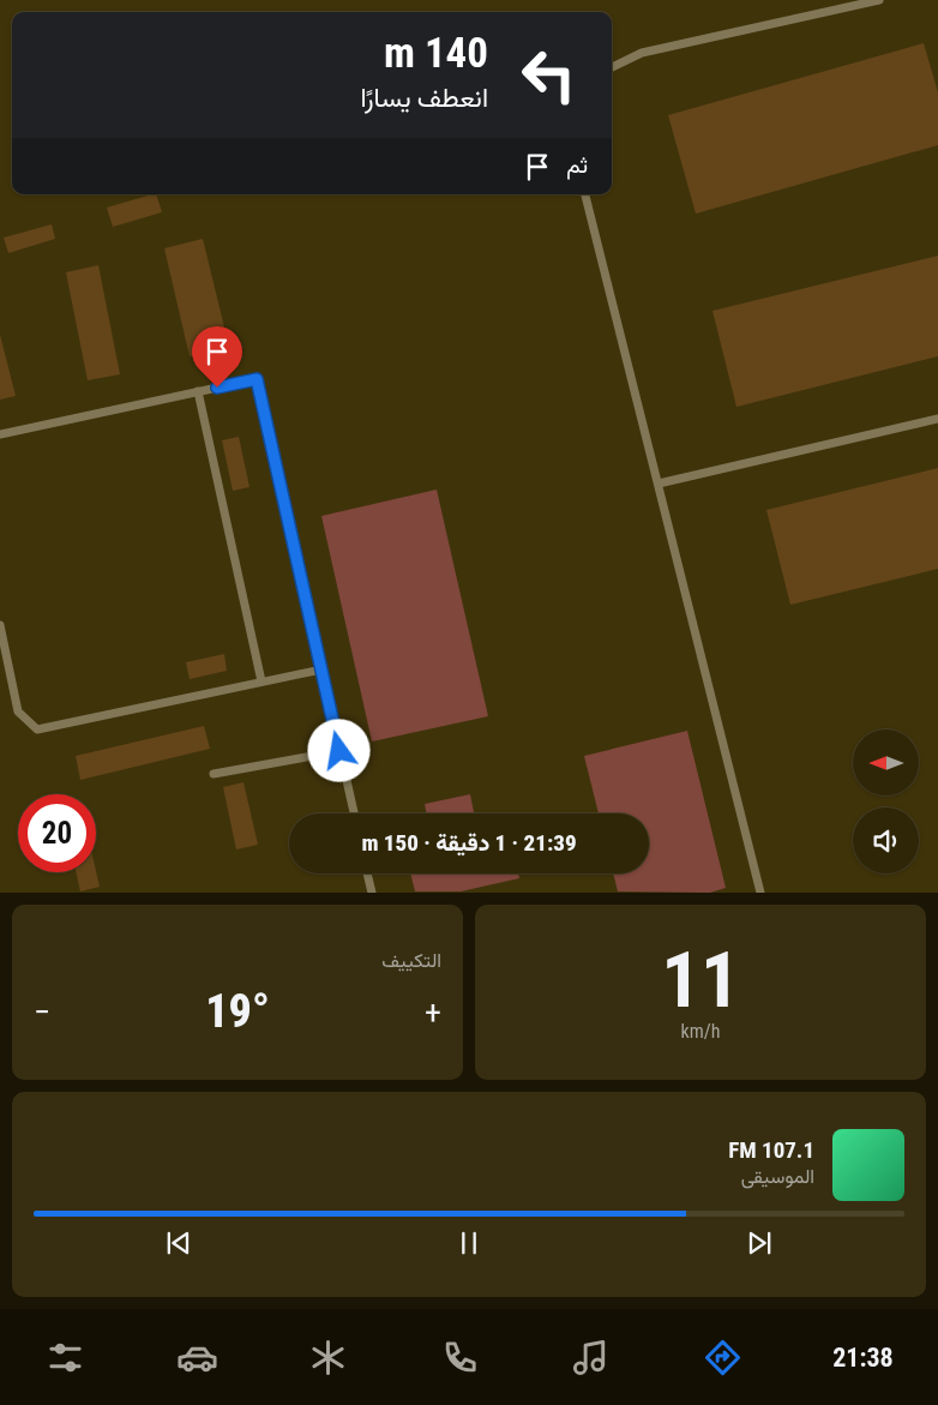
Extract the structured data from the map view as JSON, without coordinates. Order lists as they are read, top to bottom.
{
  "north": "left",
  "page": {
    "turn": ["140 m", "انعطف يسارًا"],
    "then": "ثم",
    "limit": "20",
    "trip": "21:39 · 1 دقيقة · 150 m",
    "tile": [
      ["11", "km/h"],
      "التكييف"
    ],
    "heat": ["−", "19°", "+"],
    "song": ["107.1 FM", "الموسيقى"],
    "tabs": "21:38"
  }
}
